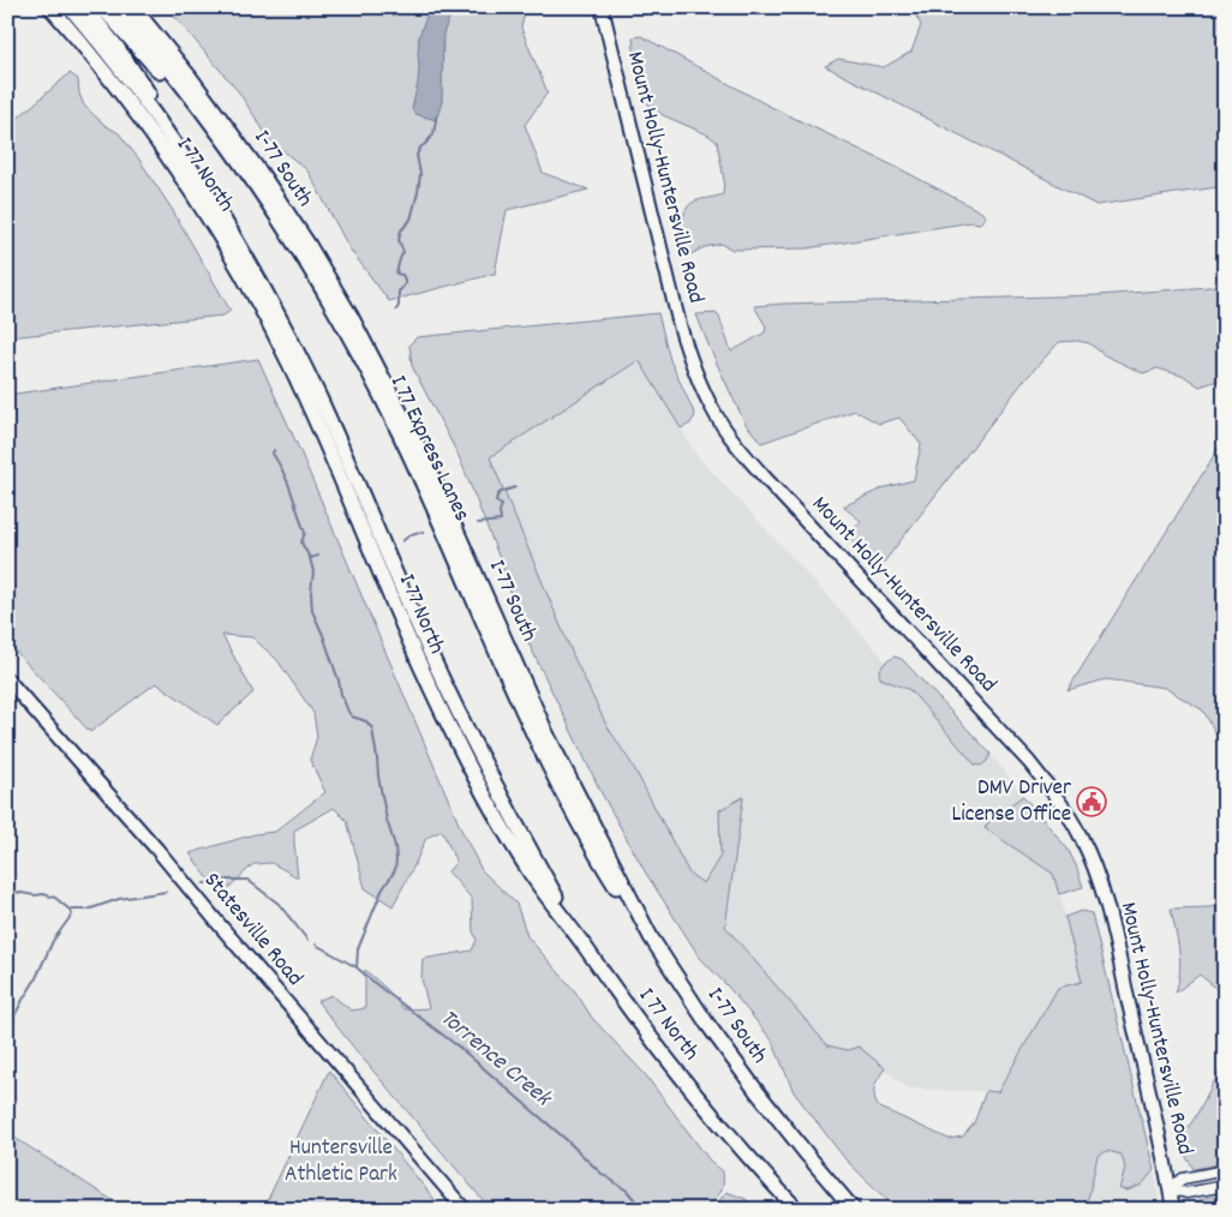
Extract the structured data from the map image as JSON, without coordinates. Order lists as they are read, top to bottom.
{
  "streets": {
    "highway": ["I-77 South", "I 77 North", "I 77 Express Lanes"],
    "main road": ["Mount Holly-Huntersville Road", "Statesville Road"]
  },
  "crossings": [
    ["I-77 South", "I 77 Express Lanes"]
  ],
  "water": ["Torrence Creek"],
  "parks": ["Huntersville Athletic Park"],
  "places": {
    "public building": ["DMV Driver License Office"]
  }
}
